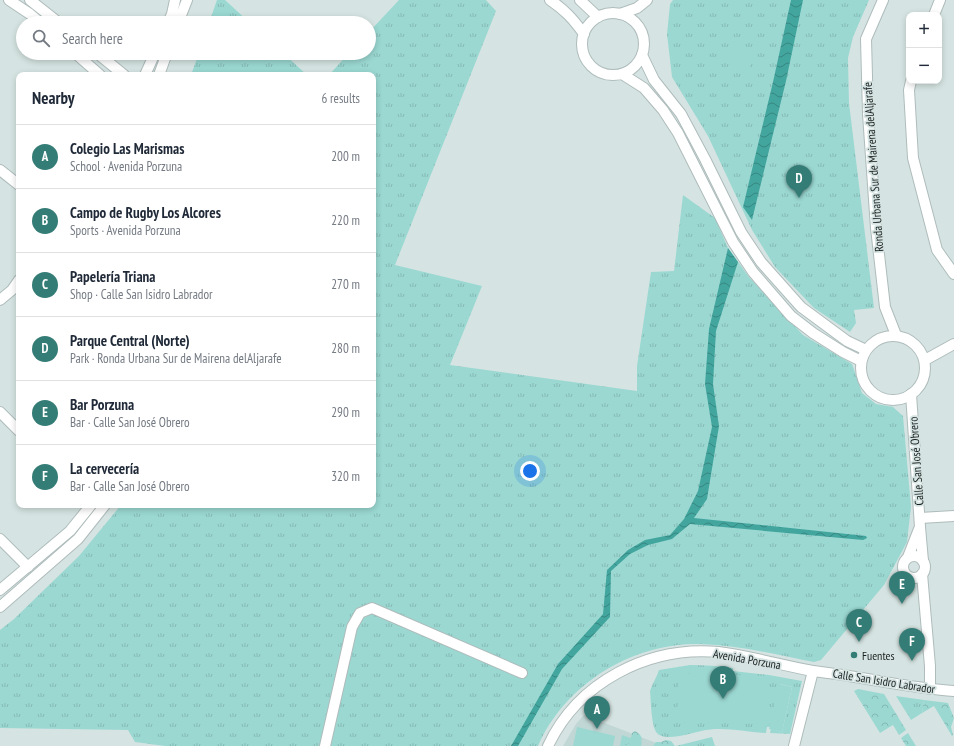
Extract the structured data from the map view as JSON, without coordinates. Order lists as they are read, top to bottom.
{
  "streets": {
    "street": [
      "Ronda Urbana Sur de Mairena delAljarafe",
      "Calle San José Obrero",
      "Avenida Porzuna",
      "Calle San Isidro Labrador"
    ]
  },
  "crossings": [
    ["Ronda Urbana Sur de Mairena delAljarafe", "Calle San José Obrero"],
    ["Avenida Porzuna", "Calle San Isidro Labrador"]
  ],
  "places": ["Fuentes"],
  "page": {
    "map_buttons": ["+", "−"],
    "search": "Search here",
    "heading": ["Nearby", "6 results"],
    "list": [
      {
        "mark": "A",
        "name": "Colegio Las Marismas",
        "note": "School · Avenida Porzuna",
        "value": "200 m"
      },
      {
        "mark": "B",
        "name": "Campo de Rugby Los Alcores",
        "note": "Sports · Avenida Porzuna",
        "value": "220 m"
      },
      {
        "mark": "C",
        "name": "Papelería Triana",
        "note": "Shop · Calle San Isidro Labrador",
        "value": "270 m"
      },
      {
        "mark": "D",
        "name": "Parque Central (Norte)",
        "note": "Park · Ronda Urbana Sur de Mairena delAljarafe",
        "value": "280 m"
      },
      {
        "mark": "E",
        "name": "Bar Porzuna",
        "note": "Bar · Calle San José Obrero",
        "value": "290 m"
      },
      {
        "mark": "F",
        "name": "La cervecería",
        "note": "Bar · Calle San José Obrero",
        "value": "320 m"
      }
    ],
    "pins": [
      "D",
      "E",
      "C",
      "F",
      "B",
      "A"
    ]
  }
}
